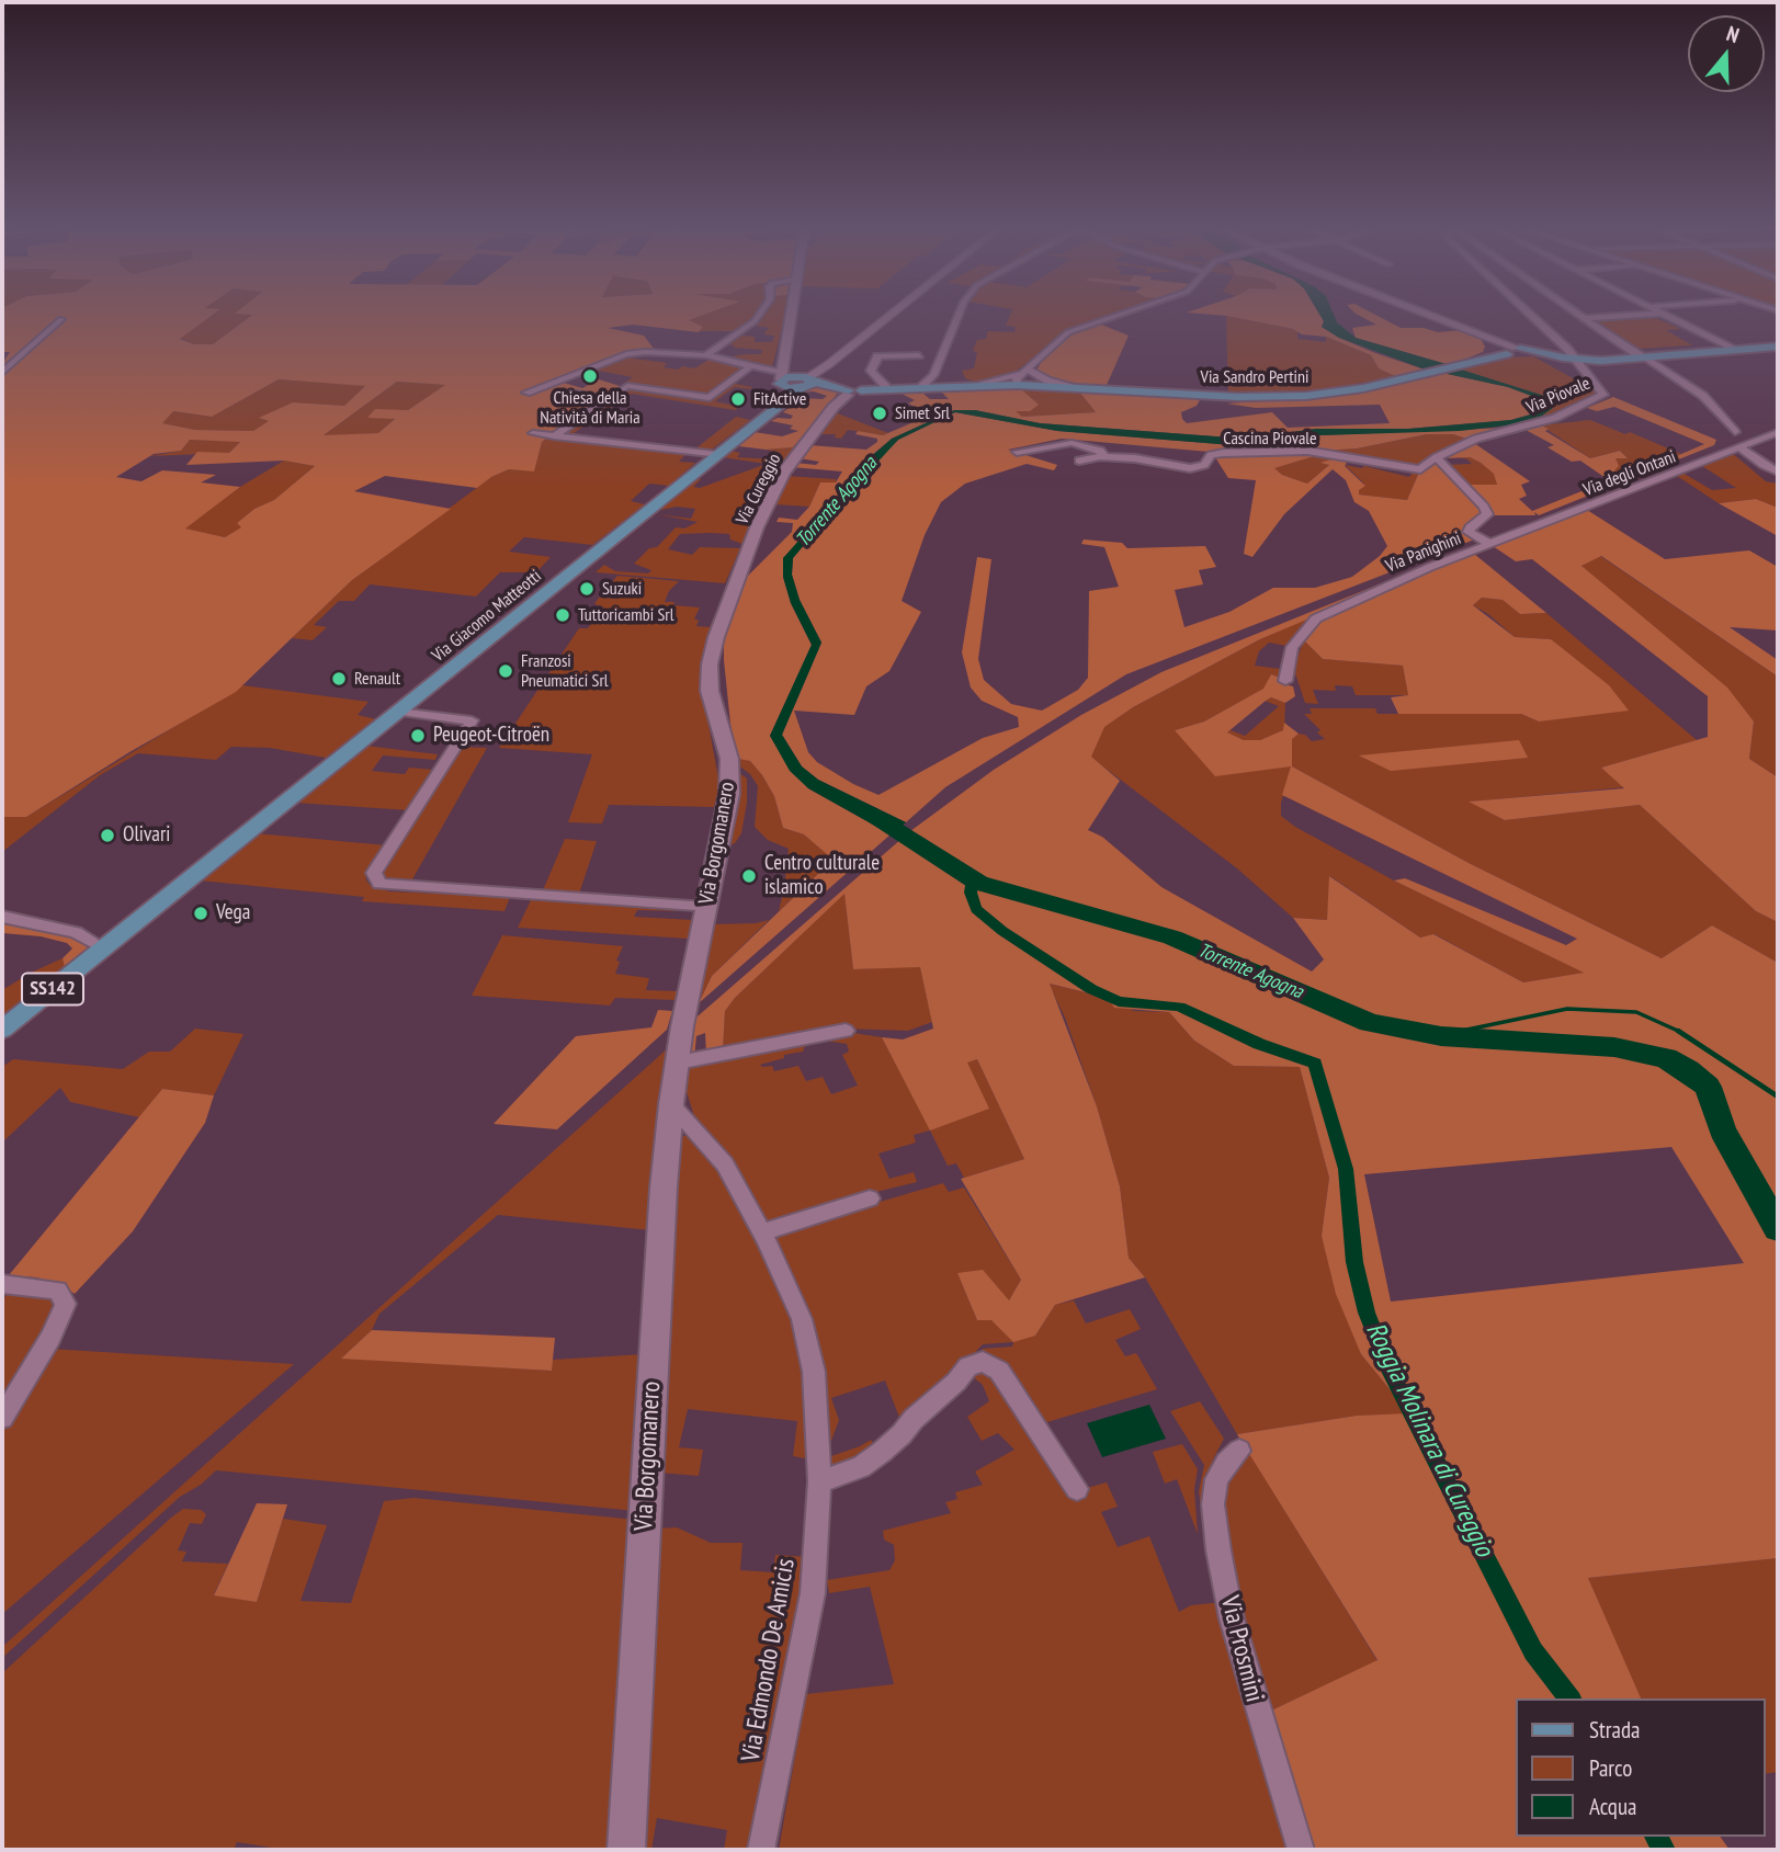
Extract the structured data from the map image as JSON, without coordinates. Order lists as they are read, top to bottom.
{
  "streets": {
    "main road": [
      "Via Sandro Pertini",
      "Via Cureggio",
      "Via Giacomo Matteotti",
      "Via Borgomanero",
      "SS142"
    ],
    "street": [
      "Via Piovale",
      "Cascina Piovale",
      "Via degli Ontani",
      "Via Panighini",
      "Via Prosmini",
      "Via Edmondo De Amicis"
    ]
  },
  "crossings": [
    ["Via Sandro Pertini", "Via Piovale"],
    ["Via Piovale", "Cascina Piovale"],
    ["Via Piovale", "Via Panighini"],
    ["Cascina Piovale", "Via Panighini"],
    ["Via degli Ontani", "Via Panighini"],
    ["Via Cureggio", "Via Borgomanero"],
    ["Via Giacomo Matteotti", "SS142"],
    ["Via Borgomanero", "Via Edmondo De Amicis"]
  ],
  "water": ["Torrente Agogna", "Roggia Molinara di Cureggio"],
  "places": [
    "Chiesa della Natività di Maria",
    "FitActive",
    "Simet Srl",
    "Suzuki",
    "Tuttoricambi Srl",
    "Franzosi Pneumatici Srl",
    "Renault",
    "Peugeot-Citroën",
    "Olivari",
    "Centro culturale islamico",
    "Vega"
  ],
  "legend": ["Strada", "Parco", "Acqua"],
  "north": "top"
}
